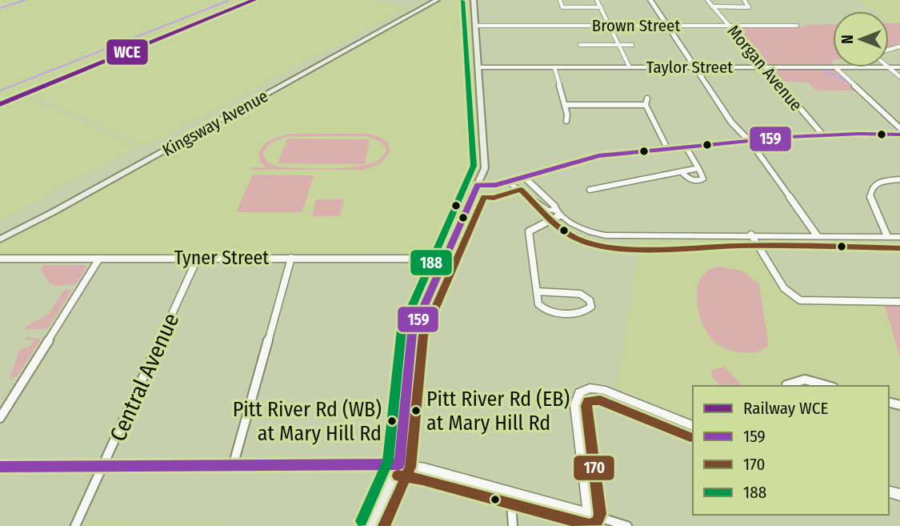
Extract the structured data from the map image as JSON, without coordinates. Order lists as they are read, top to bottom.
{
  "streets": {
    "main road": ["Kingsway Avenue"],
    "street": [
      "Brown Street",
      "Taylor Street",
      "Morgan Avenue",
      "Tyner Street",
      "Central Avenue"
    ]
  },
  "crossings": [
    ["Brown Street", "Morgan Avenue"],
    ["Taylor Street", "Morgan Avenue"],
    ["Tyner Street", "Central Avenue"]
  ],
  "places": ["Pitt River Rd (EB) at Mary Hill Rd", "Pitt River Rd (WB) at Mary Hill Rd"],
  "lines": [
    "rail line WCE",
    "transit line 188",
    "transit line 159",
    "transit line 170"
  ],
  "legend": [
    "Railway WCE",
    "159",
    "170",
    "188"
  ],
  "north": "left"
}
